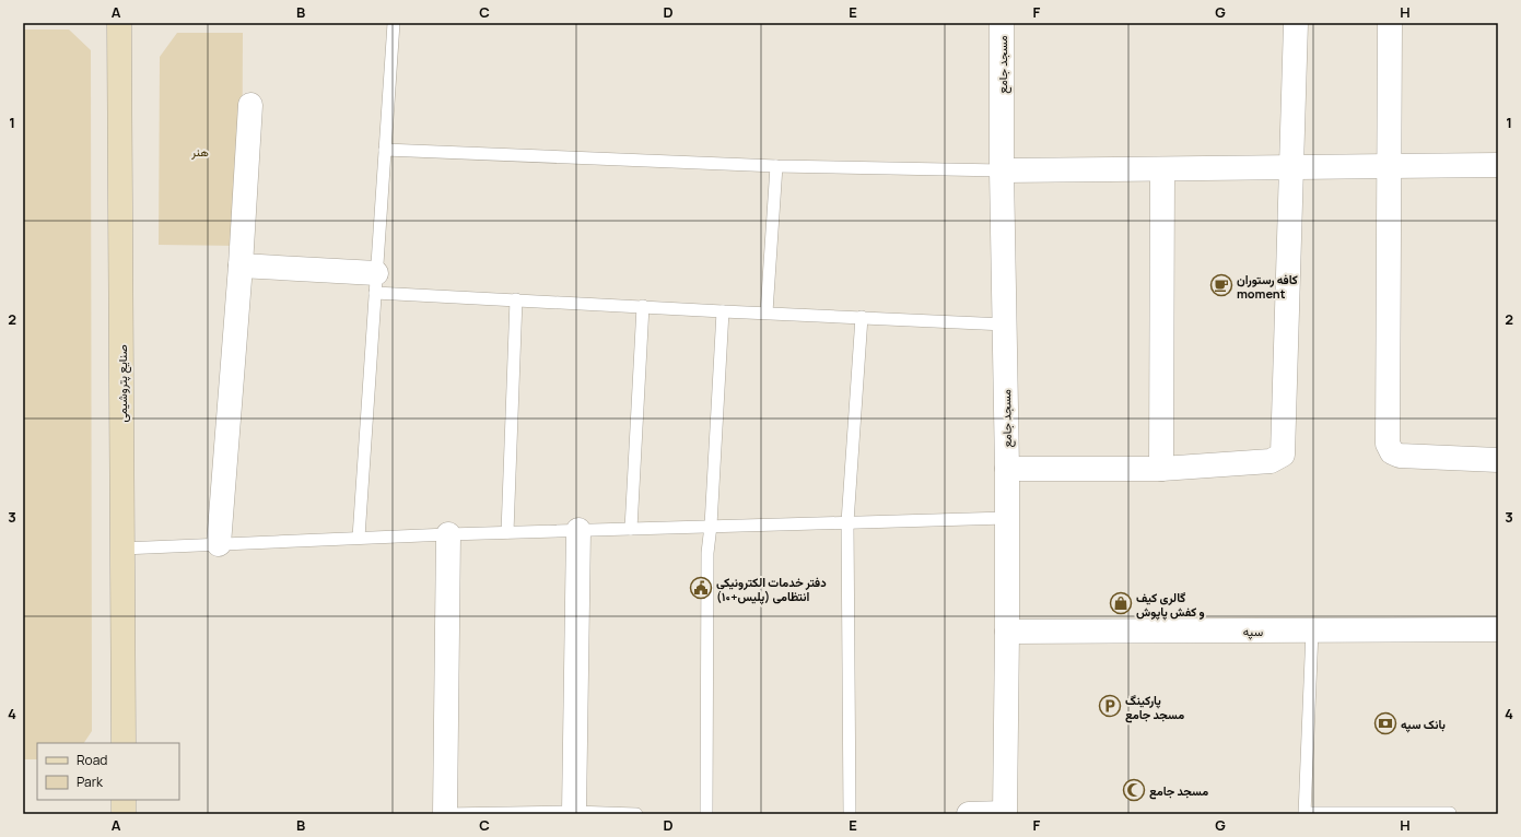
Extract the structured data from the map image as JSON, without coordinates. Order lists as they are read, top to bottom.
{
  "streets": {
    "main road": ["صنایع پتروشیمی"],
    "street": ["مسجد جامع", "سپه"]
  },
  "crossings": [
    ["مسجد جامع", "سپه"]
  ],
  "parks": ["هنر"],
  "places": {
    "cafe": ["کافه رستوران moment"],
    "public building": ["دفتر خدمات الکترونیکی انتظامی (پلیس+۱۰)"],
    "shop": ["گالری کیف و کفش پاپوش"],
    "parking": ["پارکینگ مسجد جامع"],
    "bank": ["بانک سپه"],
    "mosque": ["مسجد جامع"]
  },
  "legend": ["Road", "Park"],
  "grid": {
    "columns": [
      "A",
      "B",
      "C",
      "D",
      "E",
      "F",
      "G",
      "H"
    ],
    "rows": [
      "1",
      "2",
      "3",
      "4"
    ]
  }
}
